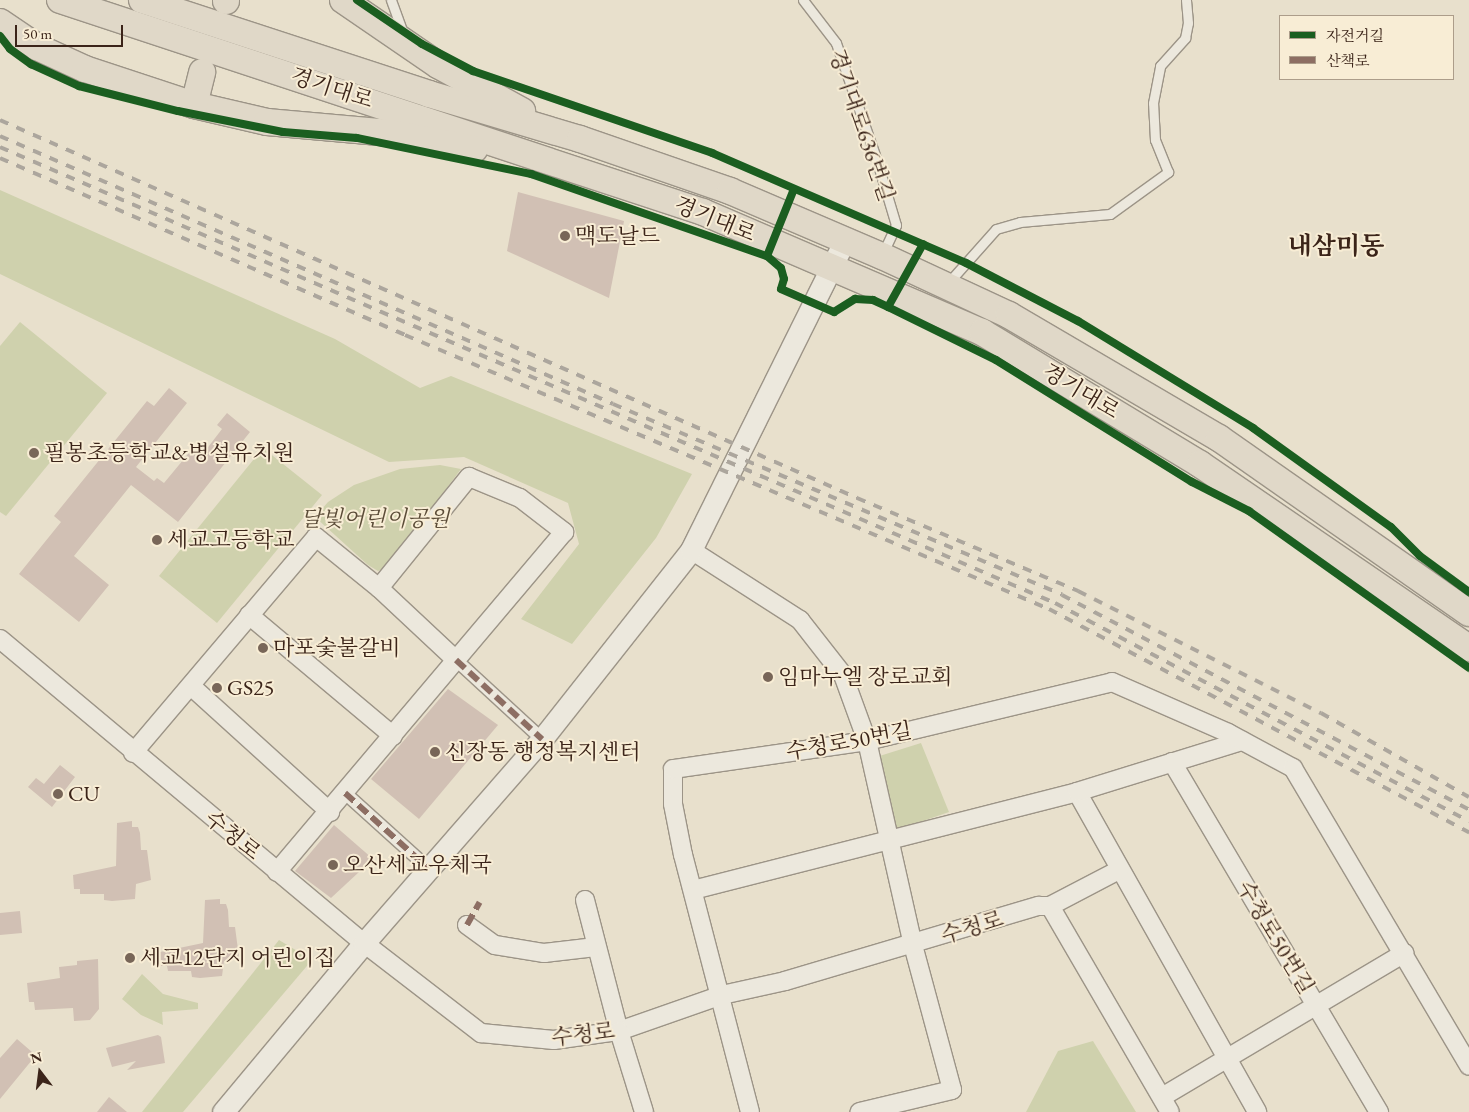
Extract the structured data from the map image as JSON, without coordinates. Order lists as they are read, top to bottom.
{
  "streets": {
    "main road": ["경기대로"],
    "street": ["수청로50번길", "수청로"],
    "lane": ["경기대로636번길"]
  },
  "crossings": [
    ["경기대로", "경기대로636번길"],
    ["수청로50번길", "수청로"]
  ],
  "districts": ["내삼미동"],
  "parks": ["달빛어린이공원"],
  "places": [
    "맥도날드",
    "필봉초등학교&병설유치원",
    "세교고등학교",
    "마포숯불갈비",
    "임마누엘 장로교회",
    "GS25",
    "신장동 행정복지센터",
    "CU",
    "오산세교우체국",
    "세교12단지 어린이집"
  ],
  "legend": ["자전거길", "산책로"],
  "scale_bar": "50 m",
  "north": "top"
}
